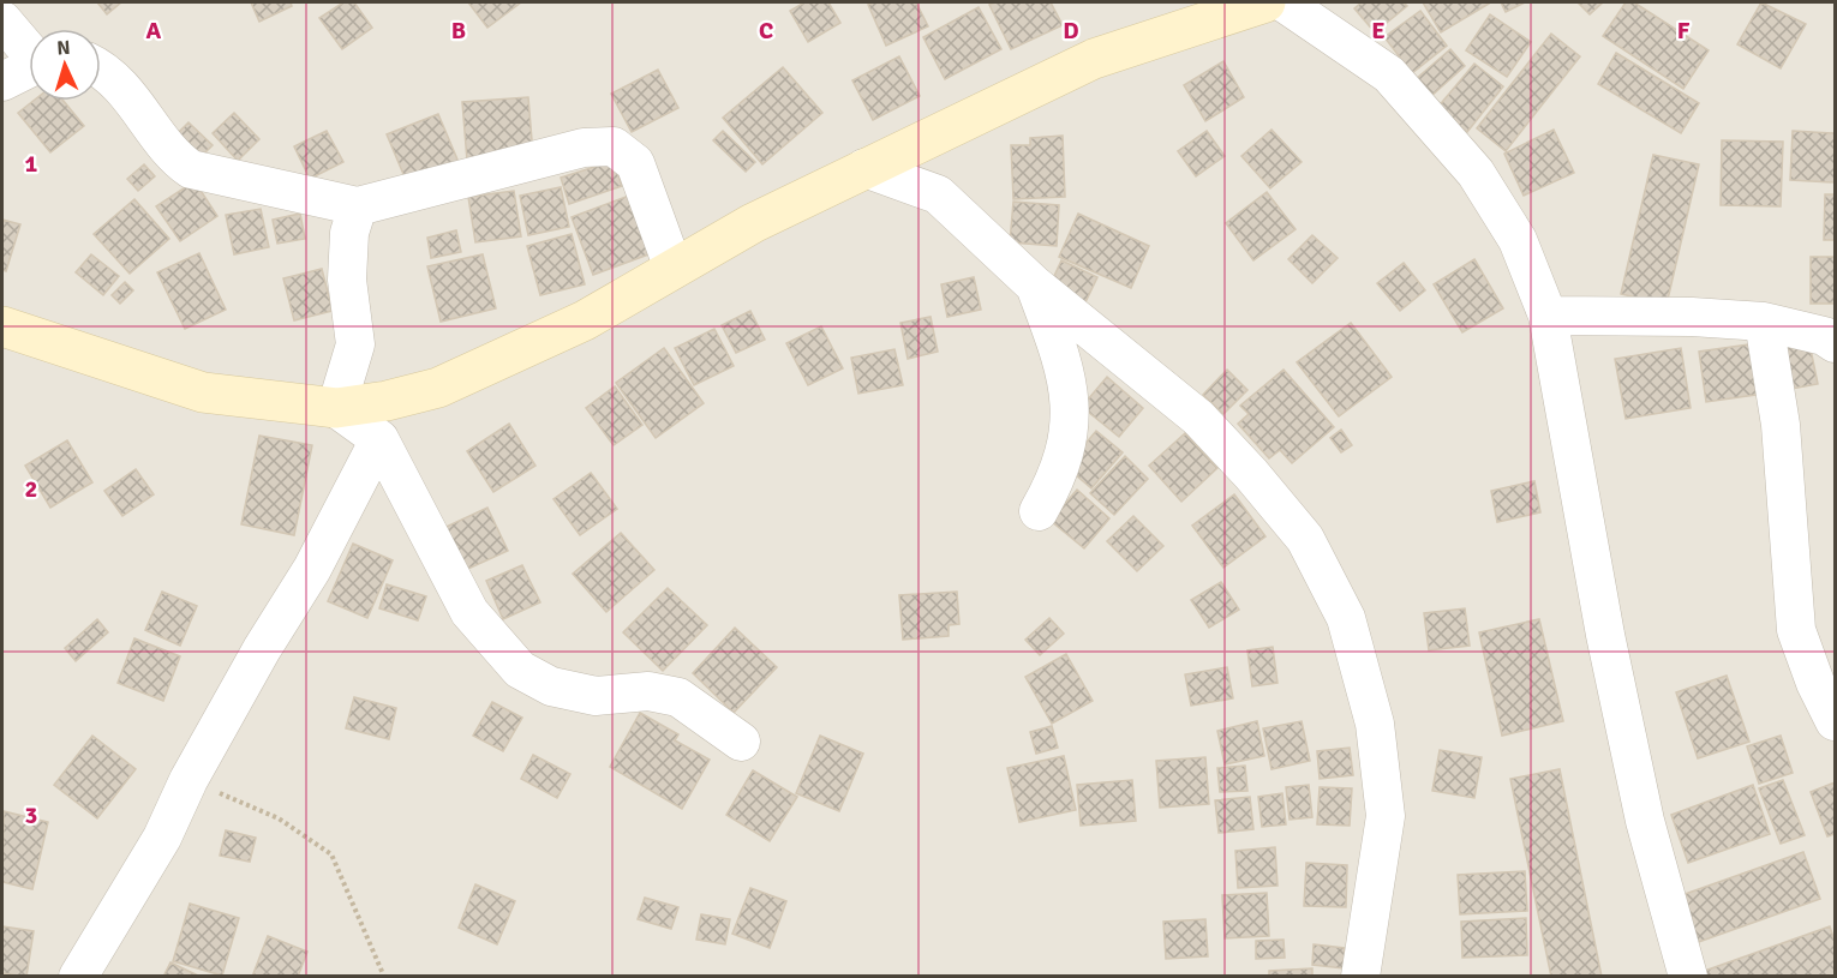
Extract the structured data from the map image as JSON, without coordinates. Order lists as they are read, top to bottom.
{
  "north": "top",
  "grid": {
    "columns": [
      "A",
      "B",
      "C",
      "D",
      "E",
      "F"
    ],
    "rows": ["1", "2", "3"]
  }
}
